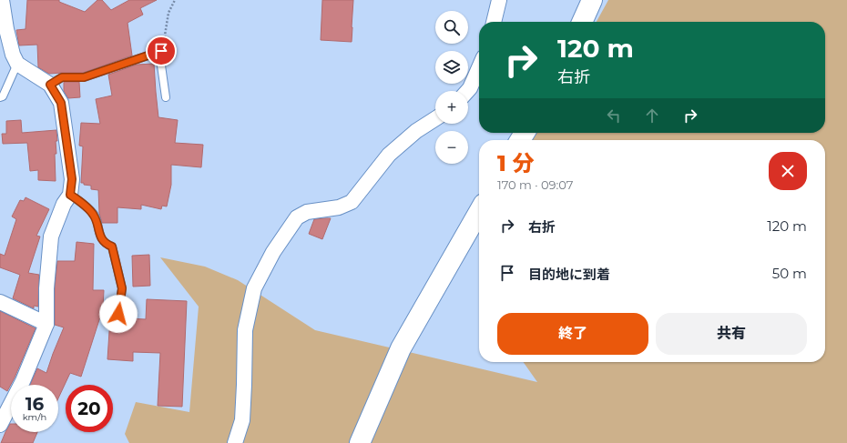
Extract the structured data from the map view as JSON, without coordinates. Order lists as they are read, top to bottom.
{
  "page": {
    "map_buttons": ["+", "−"],
    "turn": ["120 m", "右折"],
    "heading": ["1 分", "170 m · 09:07"],
    "list": [
      {
        "name": "右折",
        "value": "120 m"
      },
      {
        "name": "目的地に到着",
        "value": "50 m"
      }
    ],
    "buttons": ["終了", "共有"],
    "speed": "16 km/h",
    "limit": "20"
  }
}
